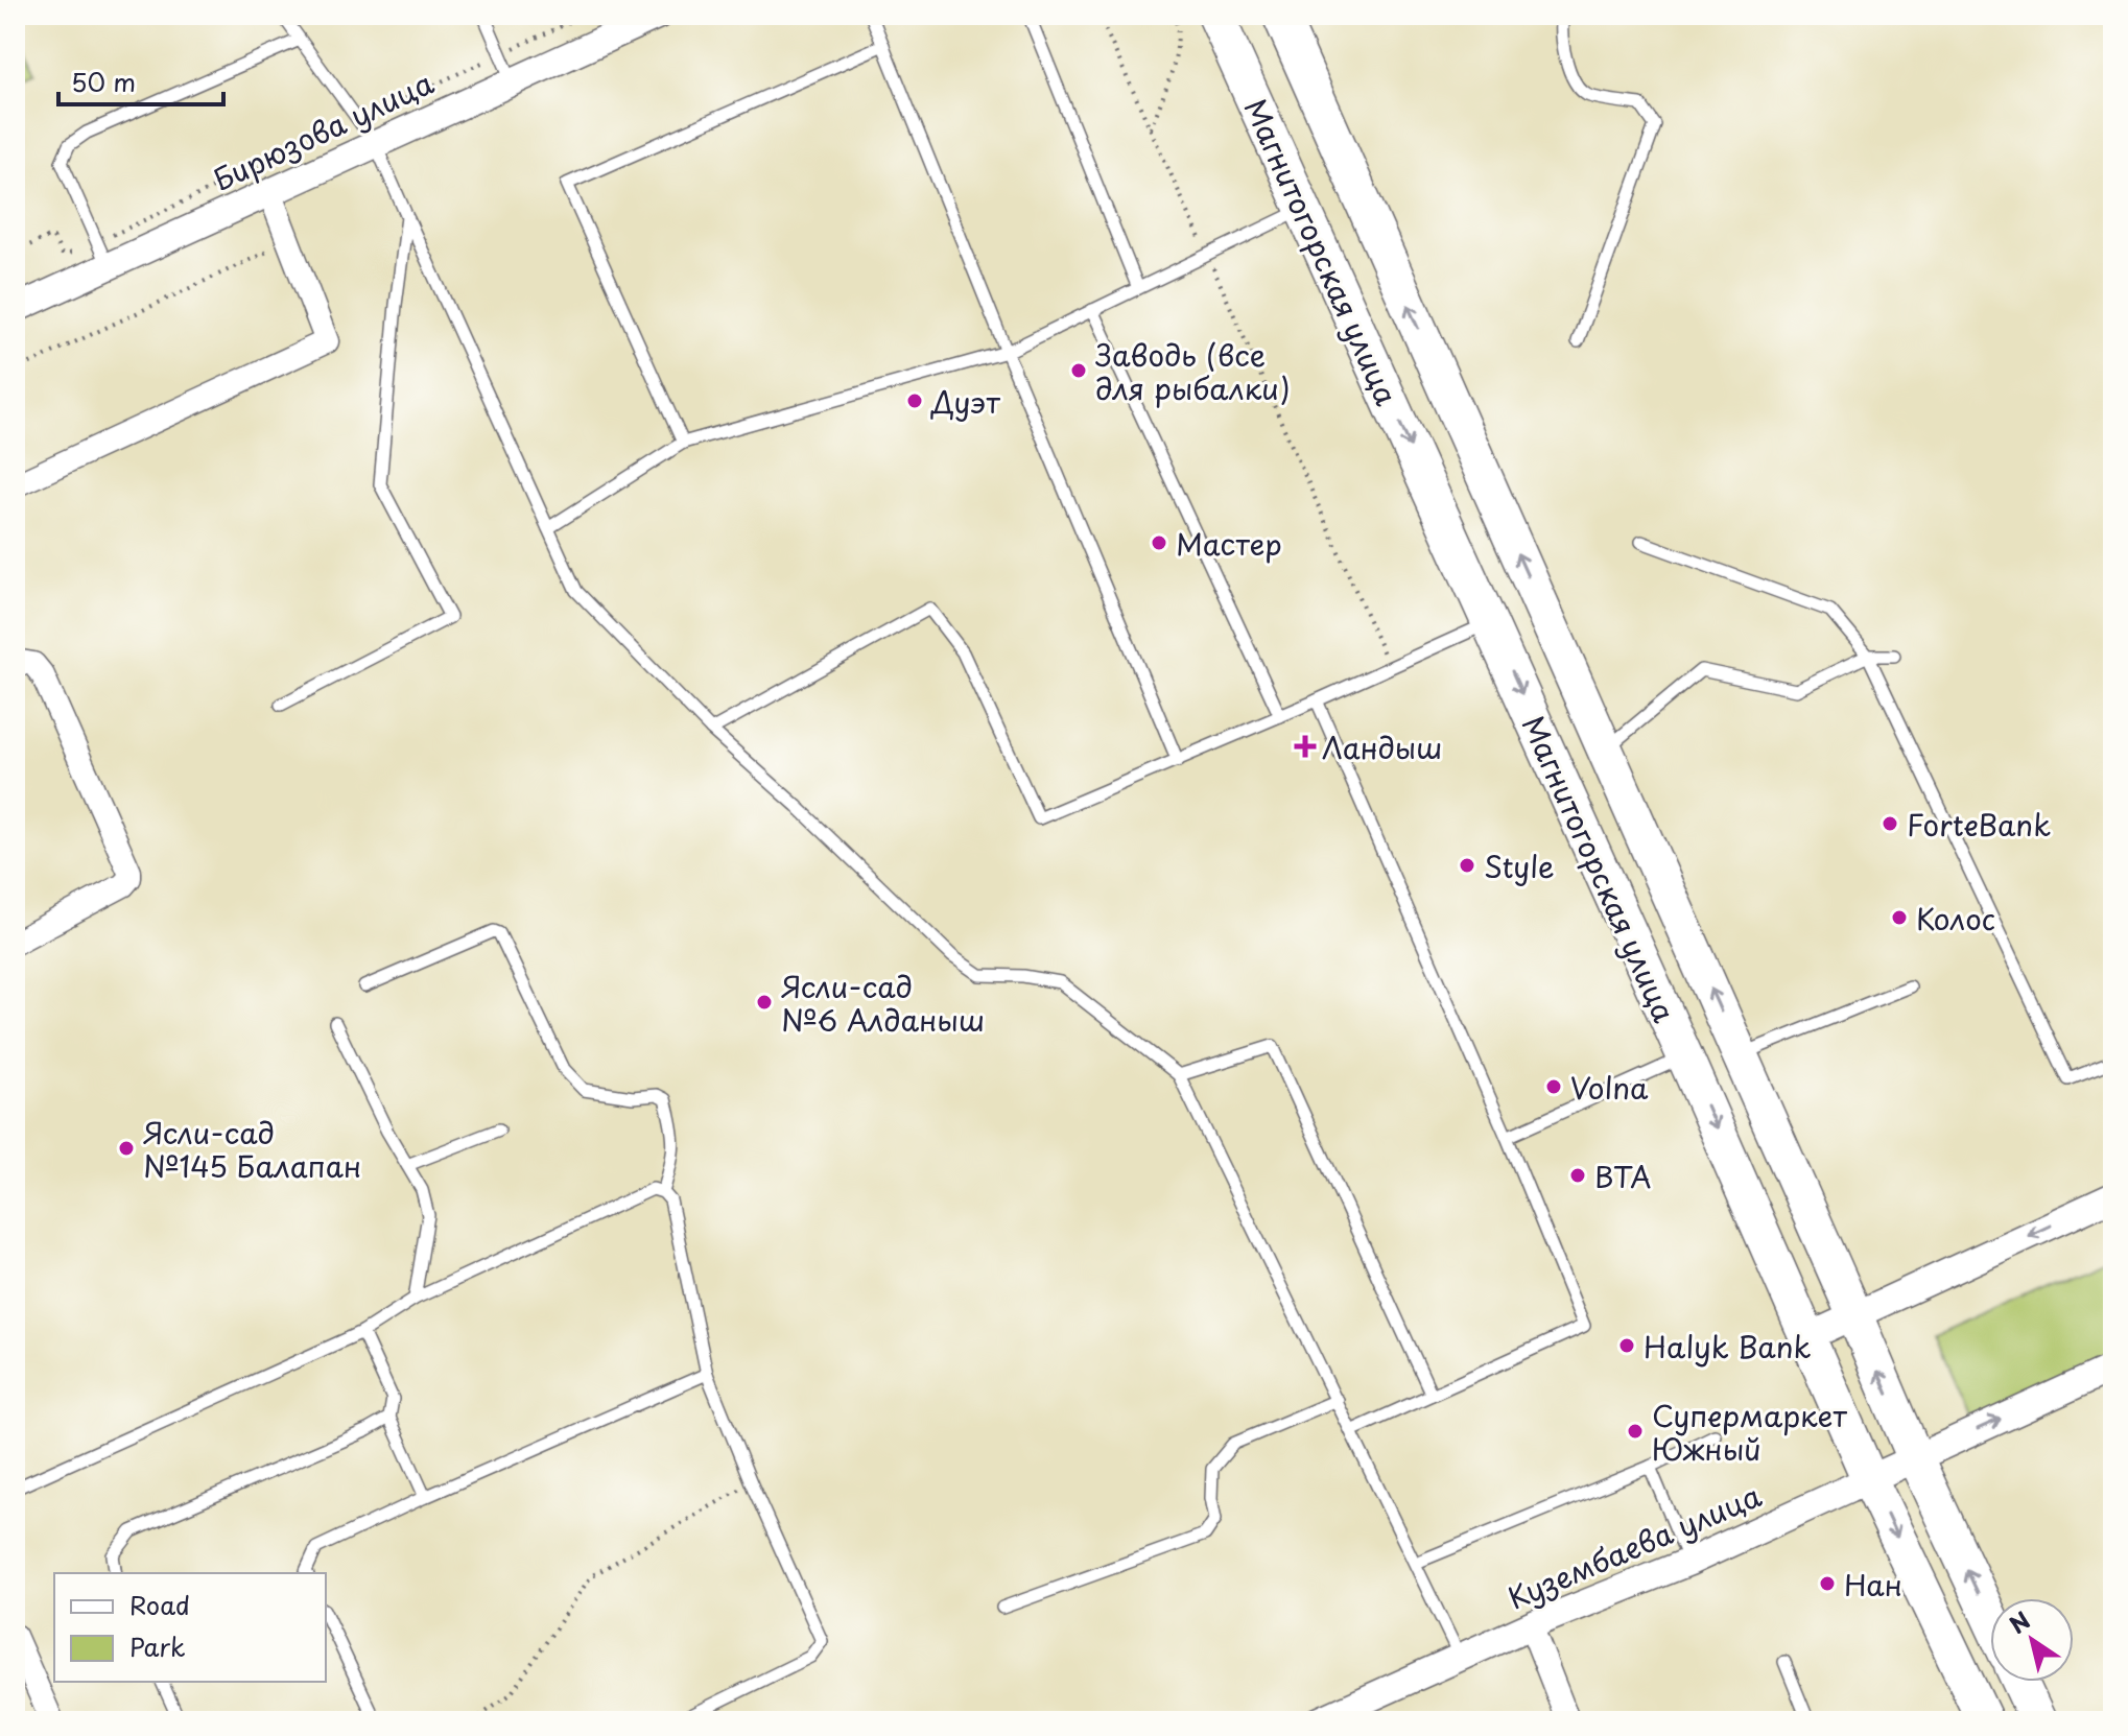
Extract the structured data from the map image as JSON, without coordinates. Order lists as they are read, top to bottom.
{
  "streets": {
    "main road": ["Магнитогорская улица"],
    "street": ["Бирюзова улица", "Кузембаева улица"]
  },
  "crossings": [
    ["Магнитогорская улица", "Кузембаева улица"]
  ],
  "places": {
    "other": [
      "Заводь (все для рыбалки)",
      "Дуэт",
      "Мастер",
      "ForteBank",
      "Style",
      "Колос",
      "Ясли-сад №6 Алданыш",
      "Volna",
      "Ясли-сад №145 Балапан",
      "BTA",
      "Halyk Bank",
      "Супермаркет Южный",
      "Нан"
    ],
    "health": ["Ландыш"]
  },
  "legend": ["Road", "Park"],
  "scale_bar": "50 m",
  "north": "top left"
}
